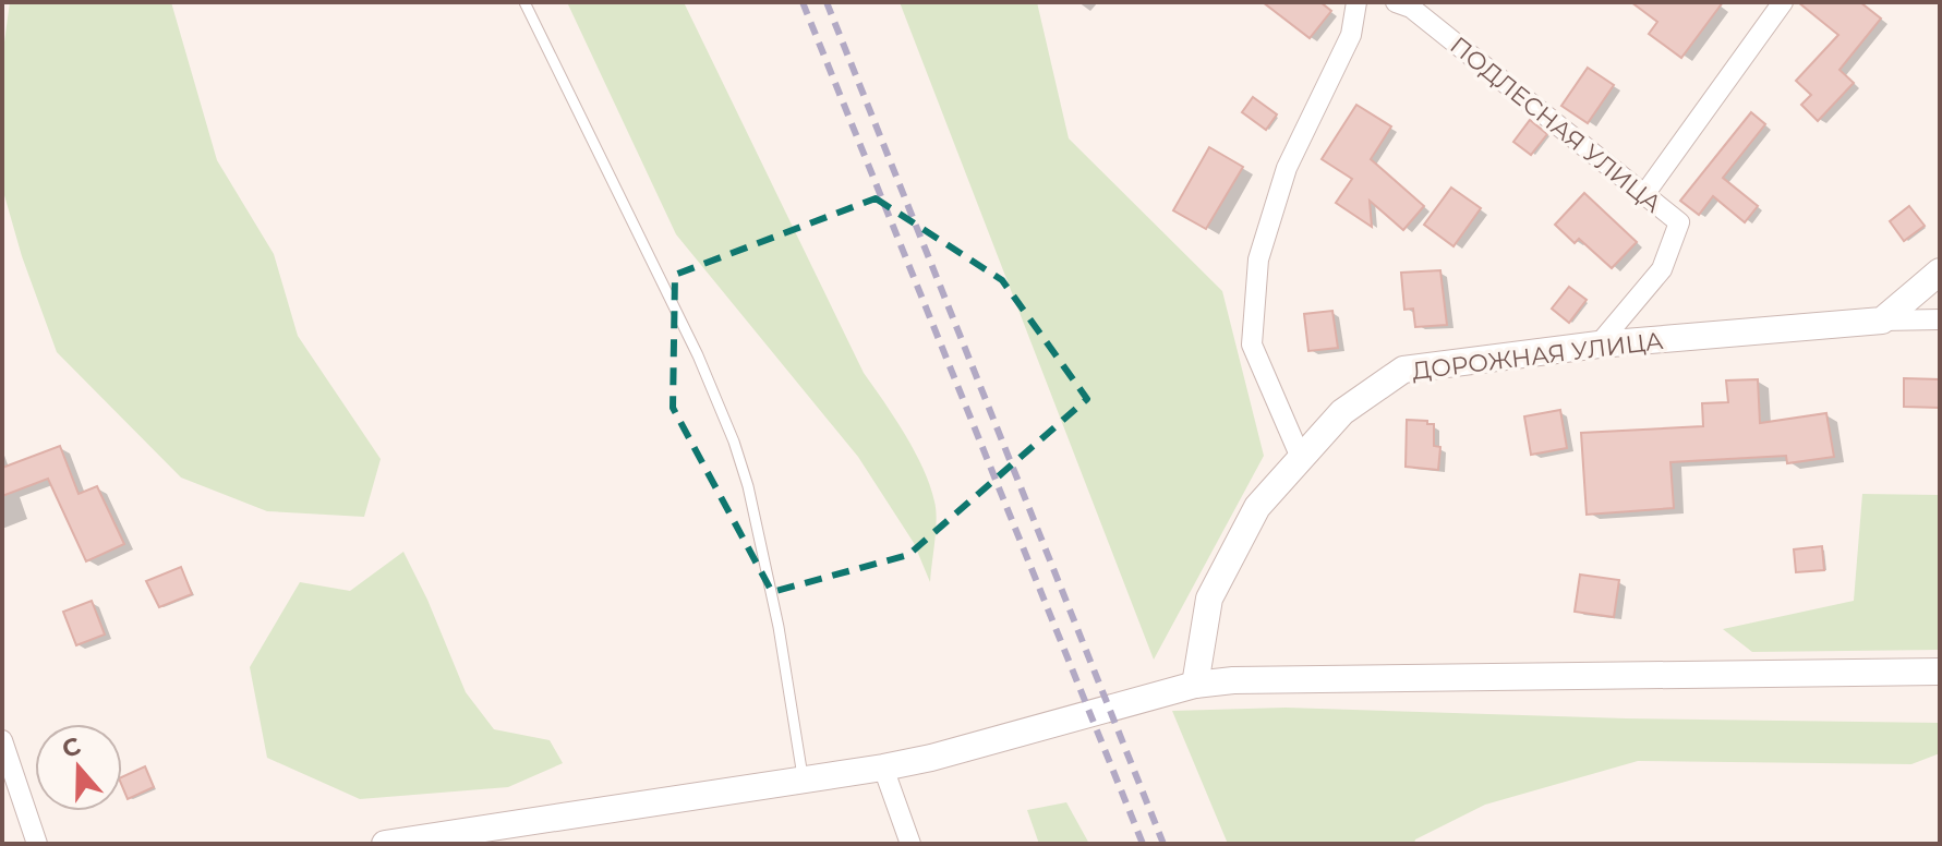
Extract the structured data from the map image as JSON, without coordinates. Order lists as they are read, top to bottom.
{
  "streets": {
    "street": ["ПОДЛЕСНАЯ УЛИЦА", "ДОРОЖНАЯ УЛИЦА"]
  },
  "crossings": [
    ["ПОДЛЕСНАЯ УЛИЦА", "ДОРОЖНАЯ УЛИЦА"]
  ],
  "north": "top"
}
